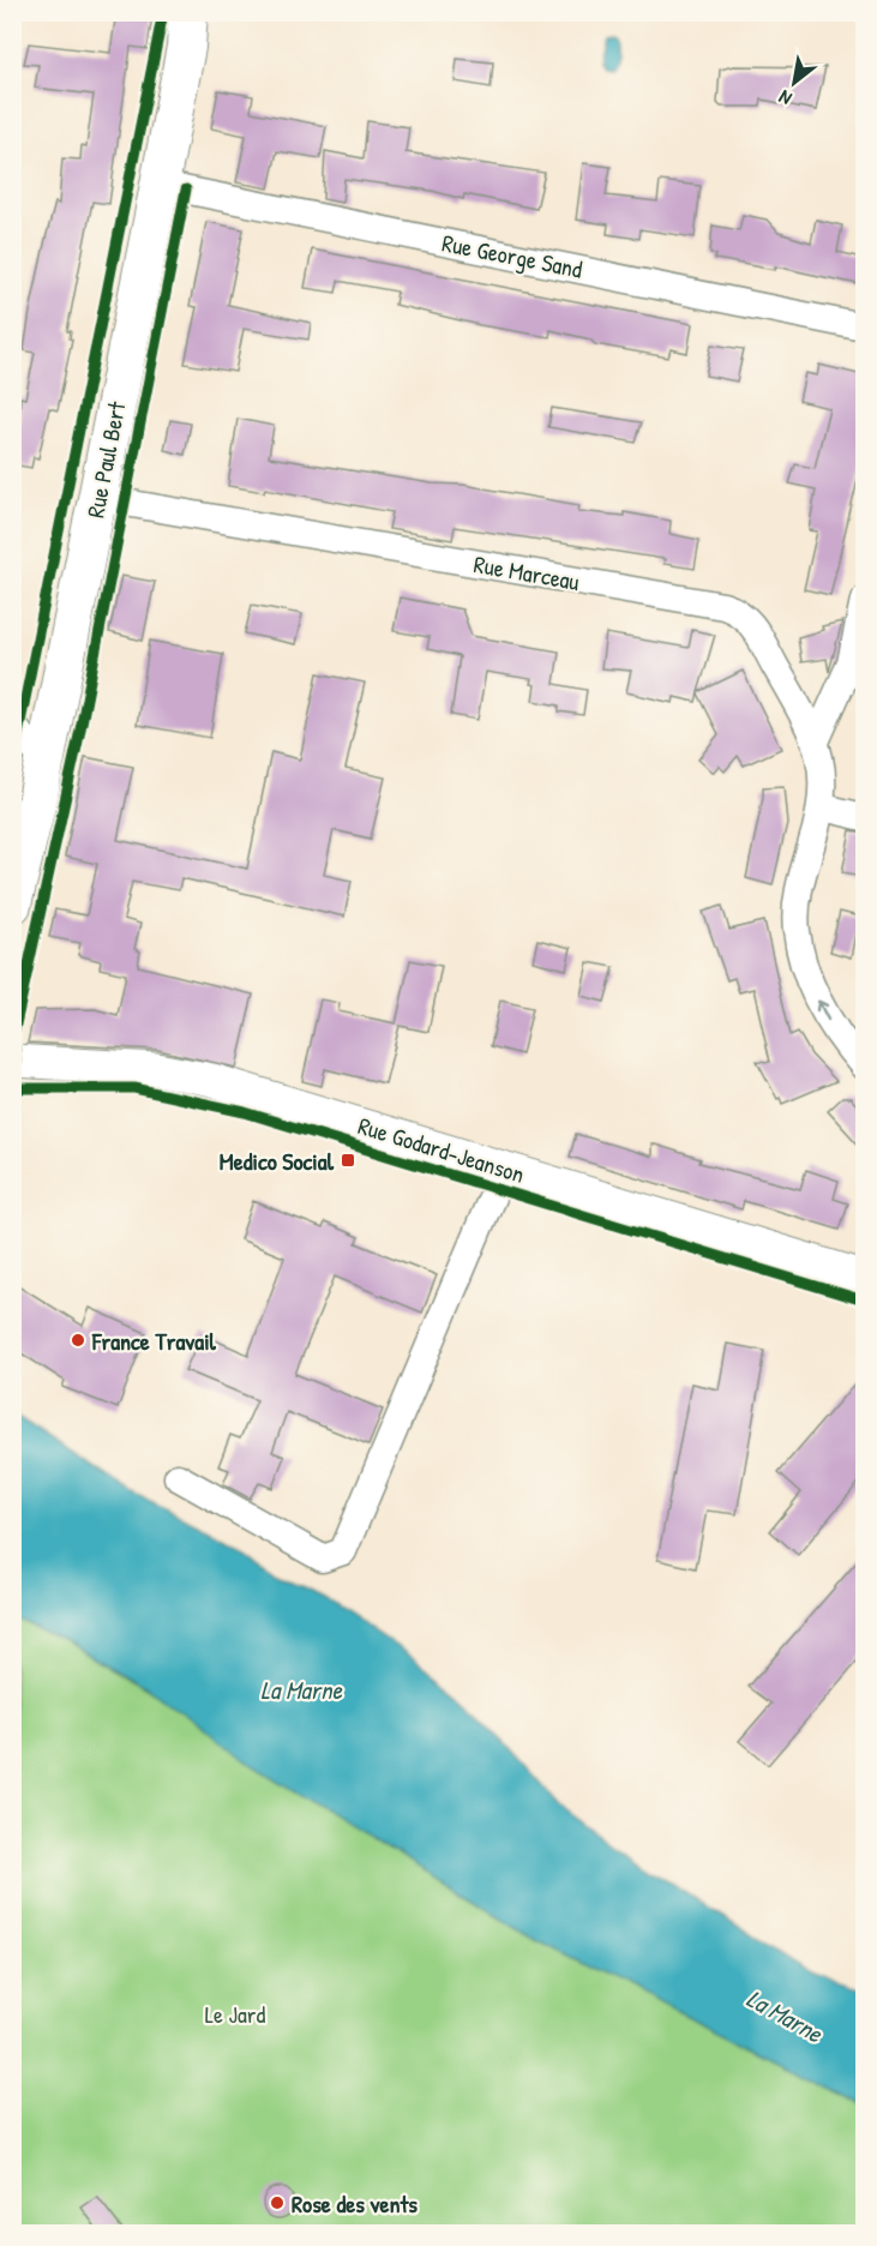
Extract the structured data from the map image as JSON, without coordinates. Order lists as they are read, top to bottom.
{
  "streets": {
    "main road": ["Rue Paul Bert"],
    "street": ["Rue George Sand", "Rue Marceau", "Rue Godard-Jeanson"]
  },
  "crossings": [
    ["Rue George Sand", "Rue Paul Bert"],
    ["Rue Paul Bert", "Rue Marceau"]
  ],
  "water": ["La Marne"],
  "parks": ["Le Jard"],
  "places": {
    "transit": ["Medico Social"],
    "other": ["France Travail", "Rose des vents"]
  },
  "north": "bottom left"
}
